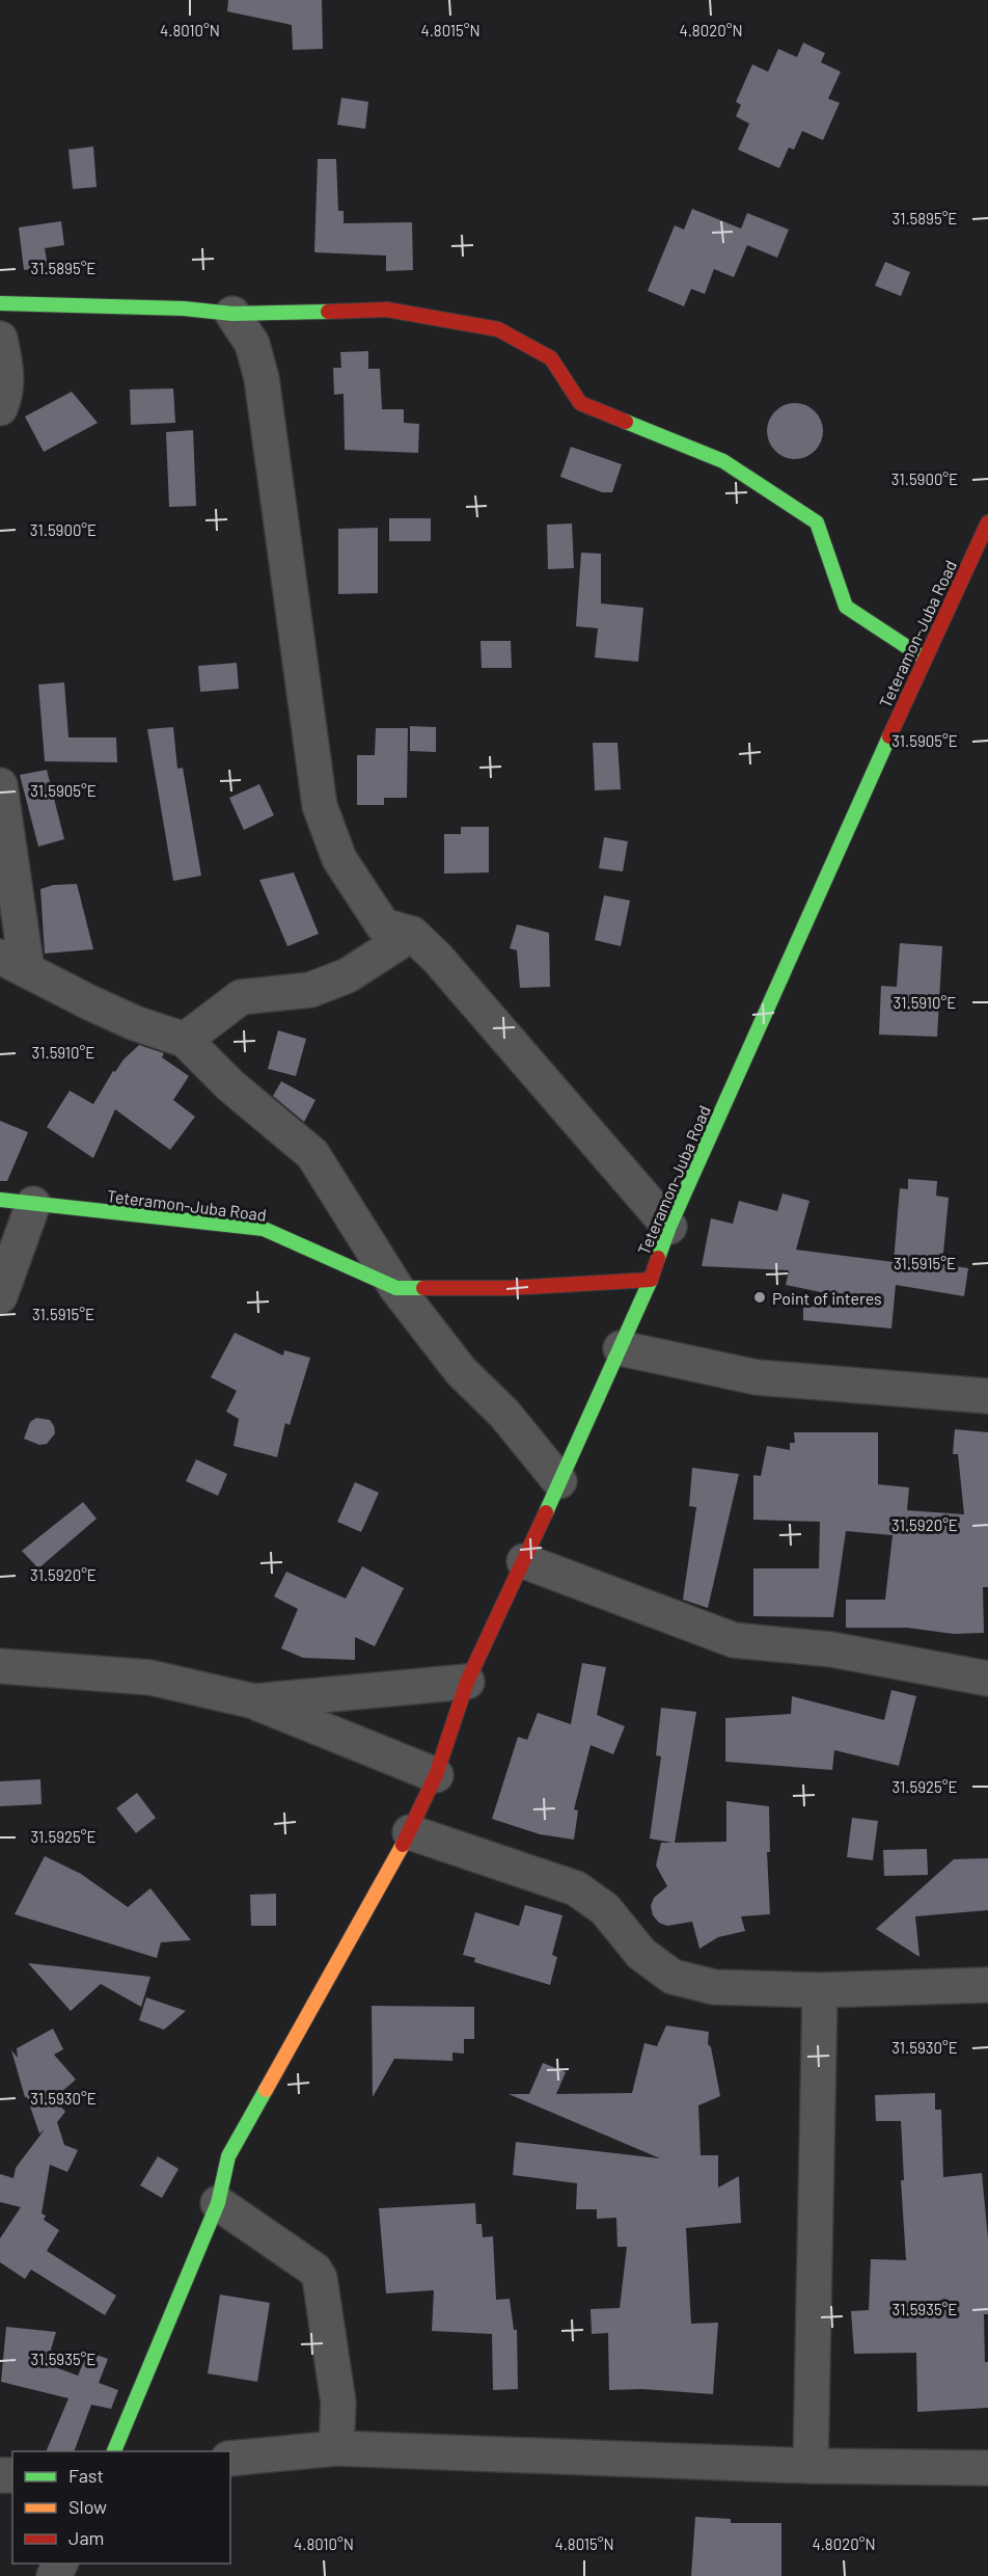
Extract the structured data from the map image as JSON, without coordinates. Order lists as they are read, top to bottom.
{
  "streets": {
    "street": ["Teteramon-Juba Road"]
  },
  "places": ["Point of interes"],
  "legend": ["Fast", "Slow", "Jam"],
  "coordinates": [
    "4.8010°N",
    "4.8015°N",
    "4.8020°N",
    "31.5895°E",
    "31.5900°E",
    "31.5905°E",
    "31.5910°E",
    "31.5915°E",
    "31.5920°E",
    "31.5925°E",
    "31.5930°E",
    "31.5935°E"
  ]
}
